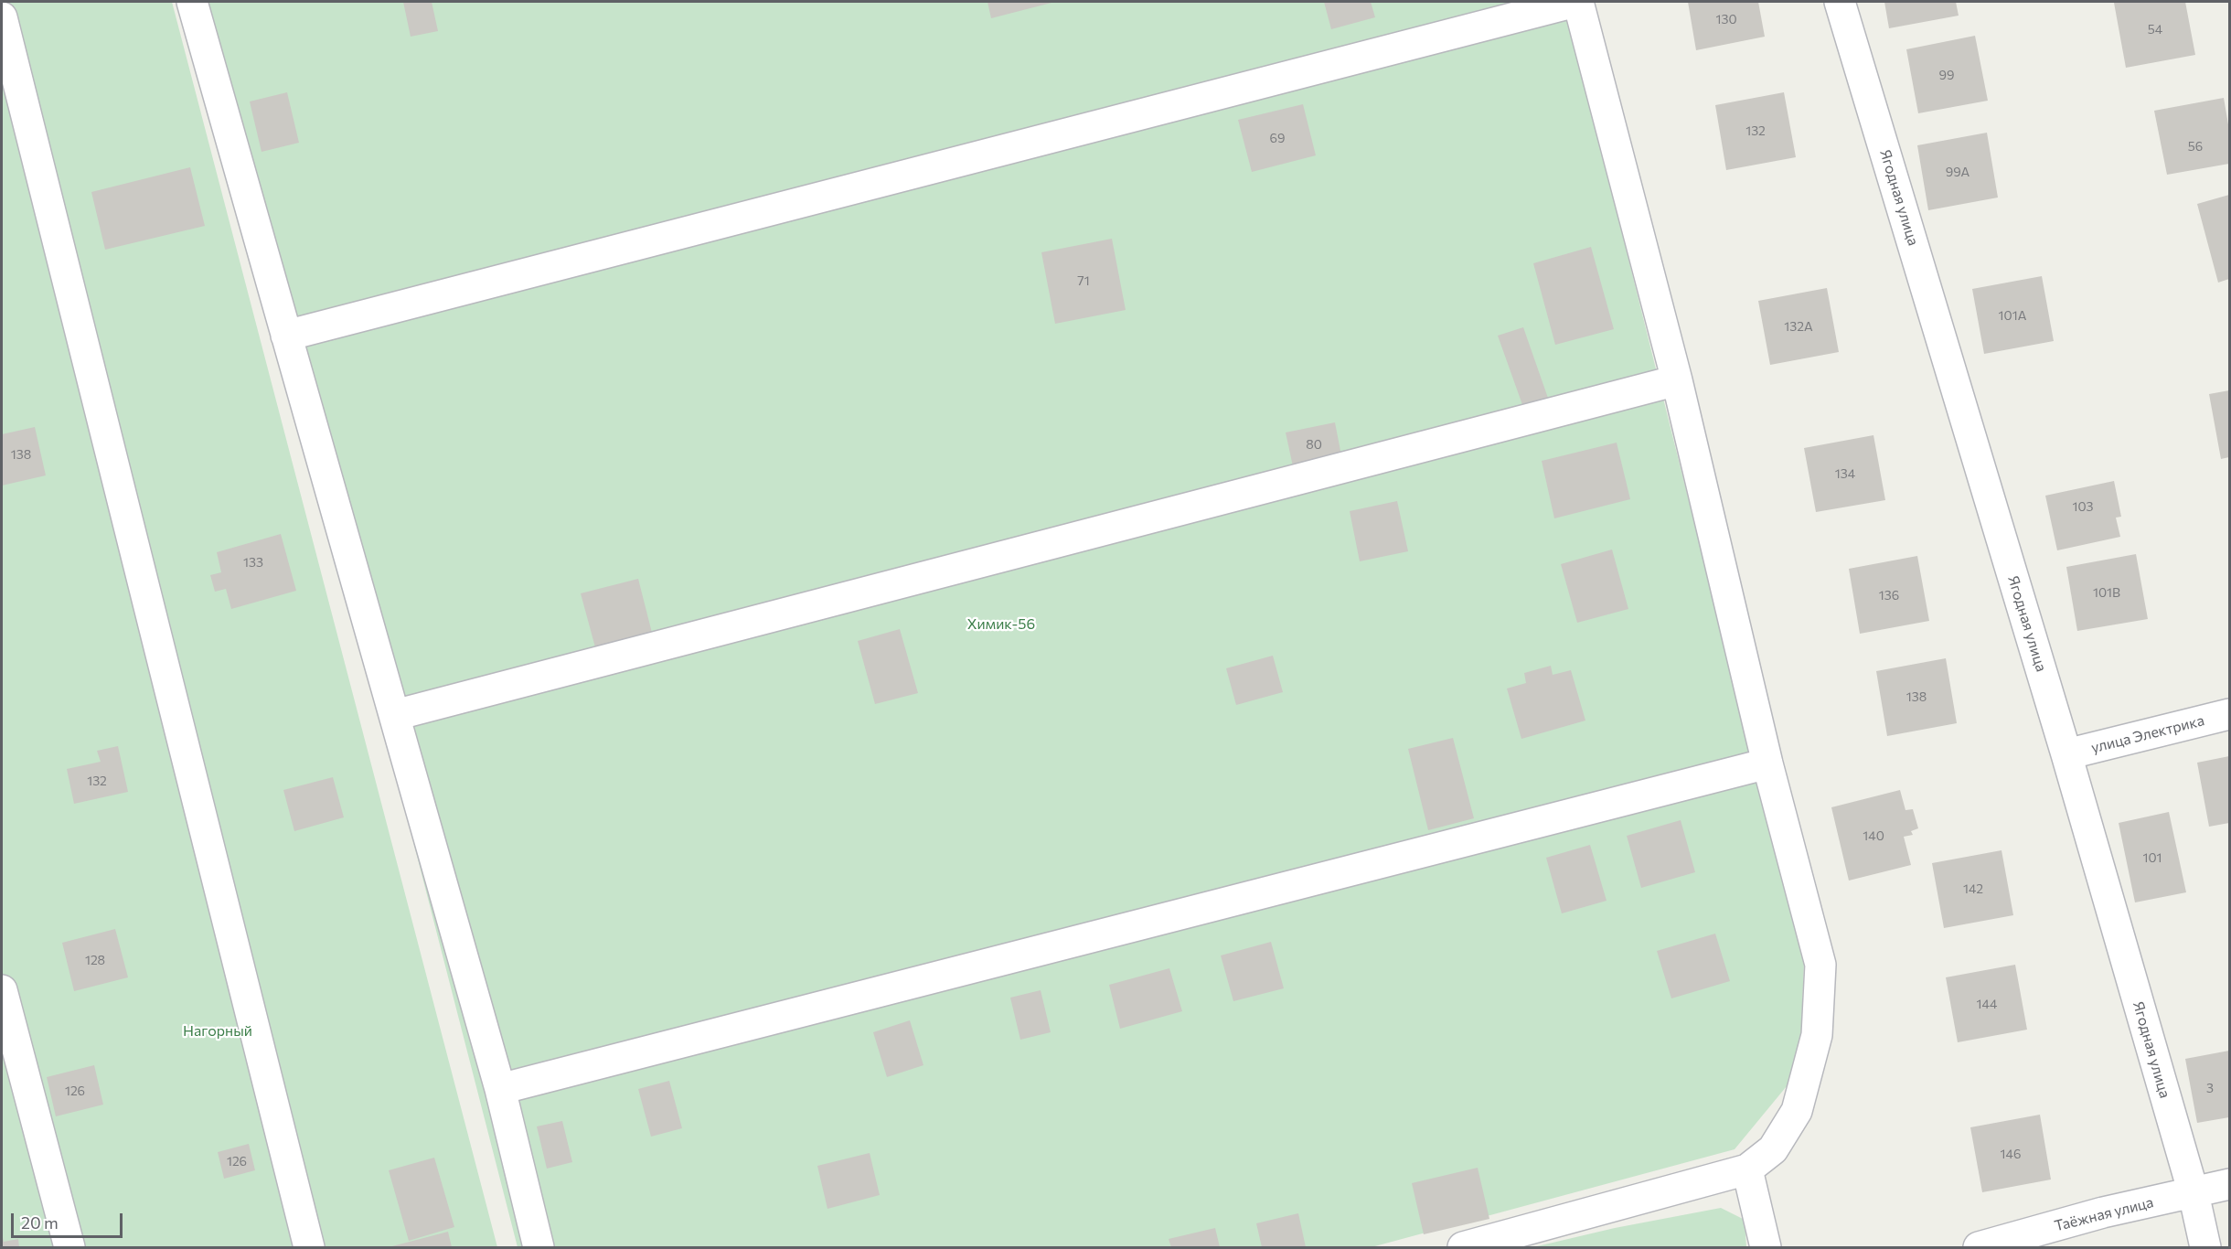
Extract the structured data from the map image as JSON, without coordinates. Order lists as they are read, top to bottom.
{
  "streets": {
    "street": ["Ягодная улица", "улица Электрика", "Таёжная улица"]
  },
  "crossings": [
    ["Ягодная улица", "улица Электрика"],
    ["Ягодная улица", "Таёжная улица"]
  ],
  "parks": ["Химик-56", "Нагорный"],
  "house_numbers": [
    "130",
    "54",
    "99",
    "132",
    "69",
    "56",
    "99А",
    "71",
    "101А",
    "132А",
    "80",
    "138",
    "134",
    "103",
    "133",
    "101В",
    "136",
    "138",
    "132",
    "140",
    "101",
    "142",
    "128",
    "144",
    "3",
    "126",
    "146",
    "126"
  ],
  "scale_bar": "20 m"
}
